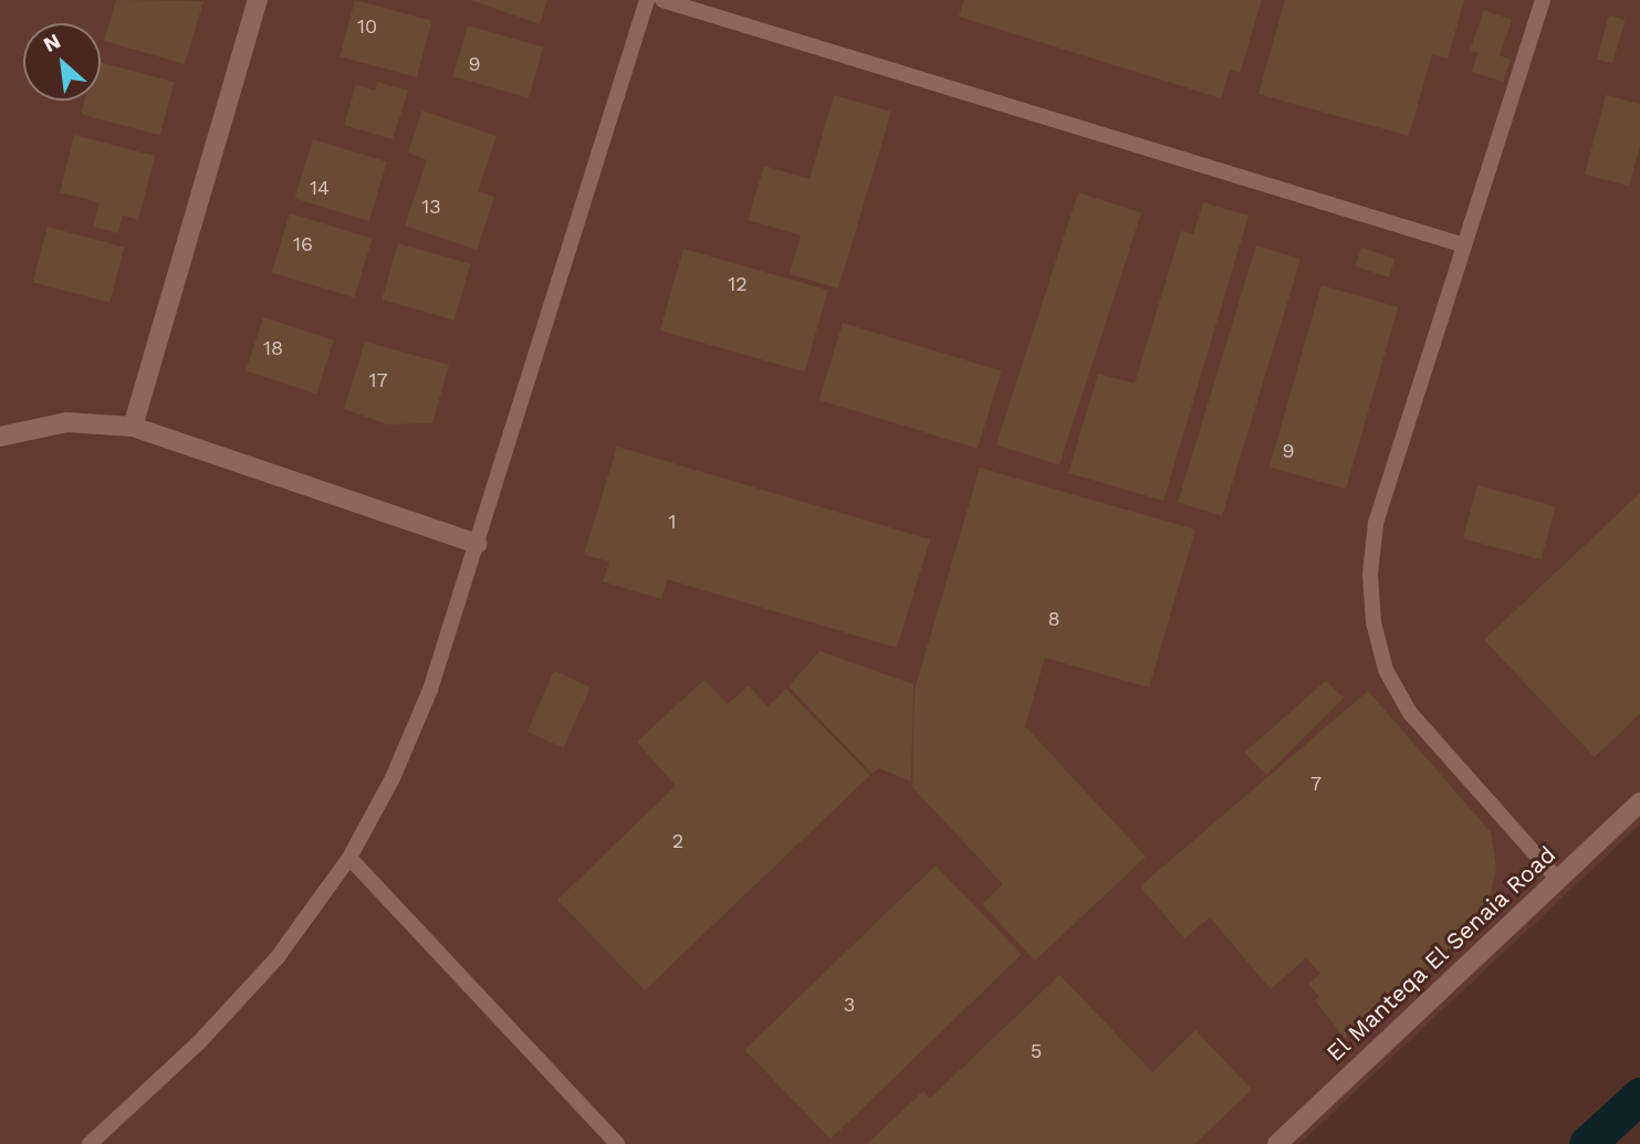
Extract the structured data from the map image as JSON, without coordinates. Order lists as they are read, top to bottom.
{
  "streets": {
    "street": ["El Manteqa El Senaia Road"]
  },
  "house_numbers": [
    "10",
    "9",
    "14",
    "13",
    "16",
    "12",
    "18",
    "17",
    "9",
    "1",
    "8",
    "7",
    "2",
    "3",
    "5"
  ],
  "north": "top left"
}
